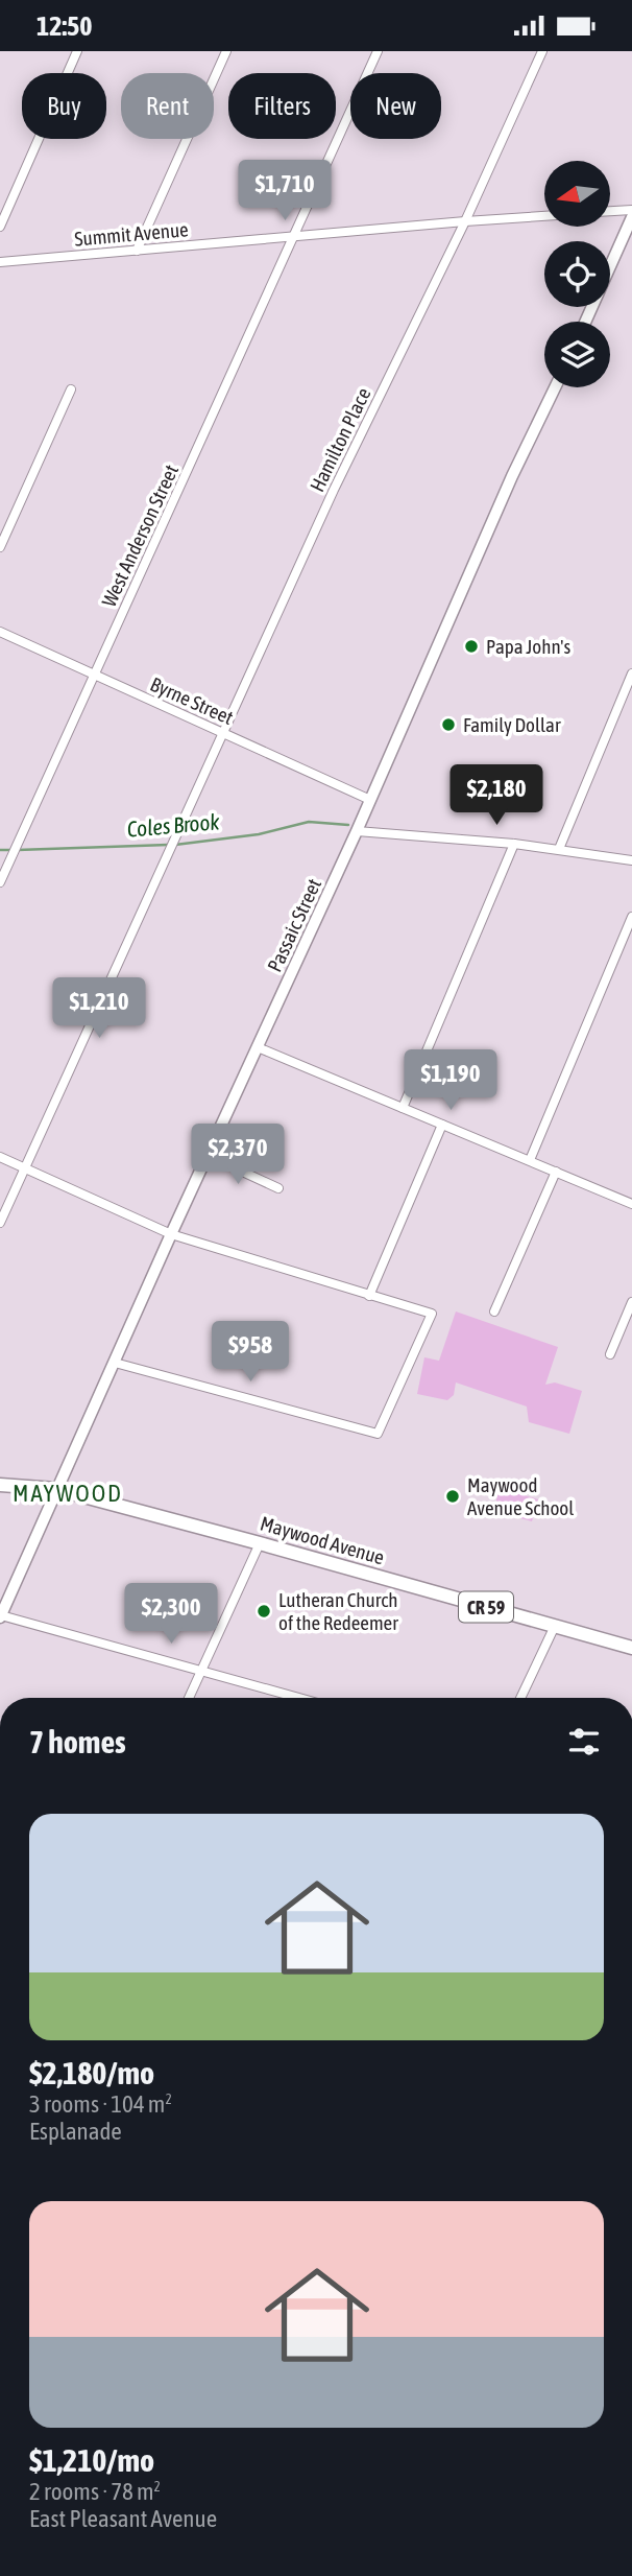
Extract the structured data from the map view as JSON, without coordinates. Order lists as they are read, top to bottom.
{
  "streets": {
    "main road": ["Passaic Street", "Maywood Avenue", "CR 59"],
    "street": [
      "Summit Avenue",
      "Hamilton Place",
      "West Anderson Street",
      "Byrne Street"
    ]
  },
  "crossings": [
    ["Summit Avenue", "Hamilton Place"],
    ["Summit Avenue", "West Anderson Street"],
    ["Hamilton Place", "Byrne Street"],
    ["West Anderson Street", "Byrne Street"],
    ["Byrne Street", "Passaic Street"],
    ["Passaic Street", "Maywood Avenue"]
  ],
  "districts": ["MAYWOOD"],
  "water": ["Coles Brook"],
  "places": [
    "Papa John's",
    "Family Dollar",
    "Maywood Avenue School",
    "Lutheran Church of the Redeemer"
  ],
  "north": "left",
  "page": {
    "status": "12:50",
    "chip": [
      "Buy",
      "Rent",
      "Filters",
      "New"
    ],
    "price": [
      "$1,710",
      "$2,180",
      "$1,210",
      "$1,190",
      "$2,370",
      "$958",
      "$2,300"
    ],
    "heading": "7 homes",
    "list": [
      {
        "name": "$2,180/mo",
        "note": "3 rooms · 104 m² · Esplanade"
      },
      {
        "name": "$1,210/mo",
        "note": "2 rooms · 78 m² · East Pleasant Avenue"
      }
    ]
  }
}
